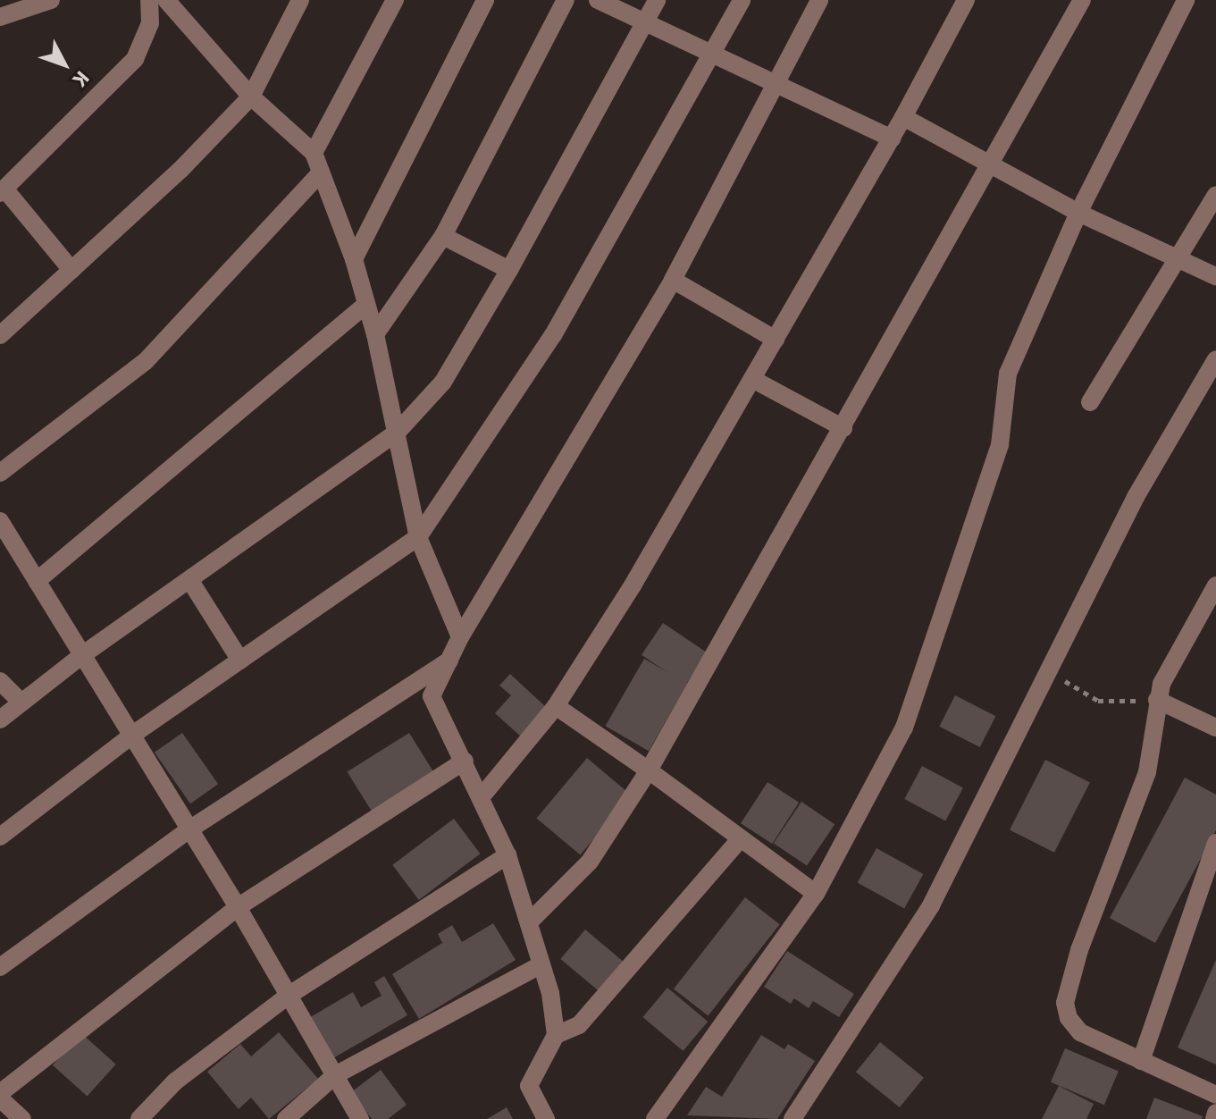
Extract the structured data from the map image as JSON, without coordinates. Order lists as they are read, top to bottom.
{
  "north": "bottom right"
}
